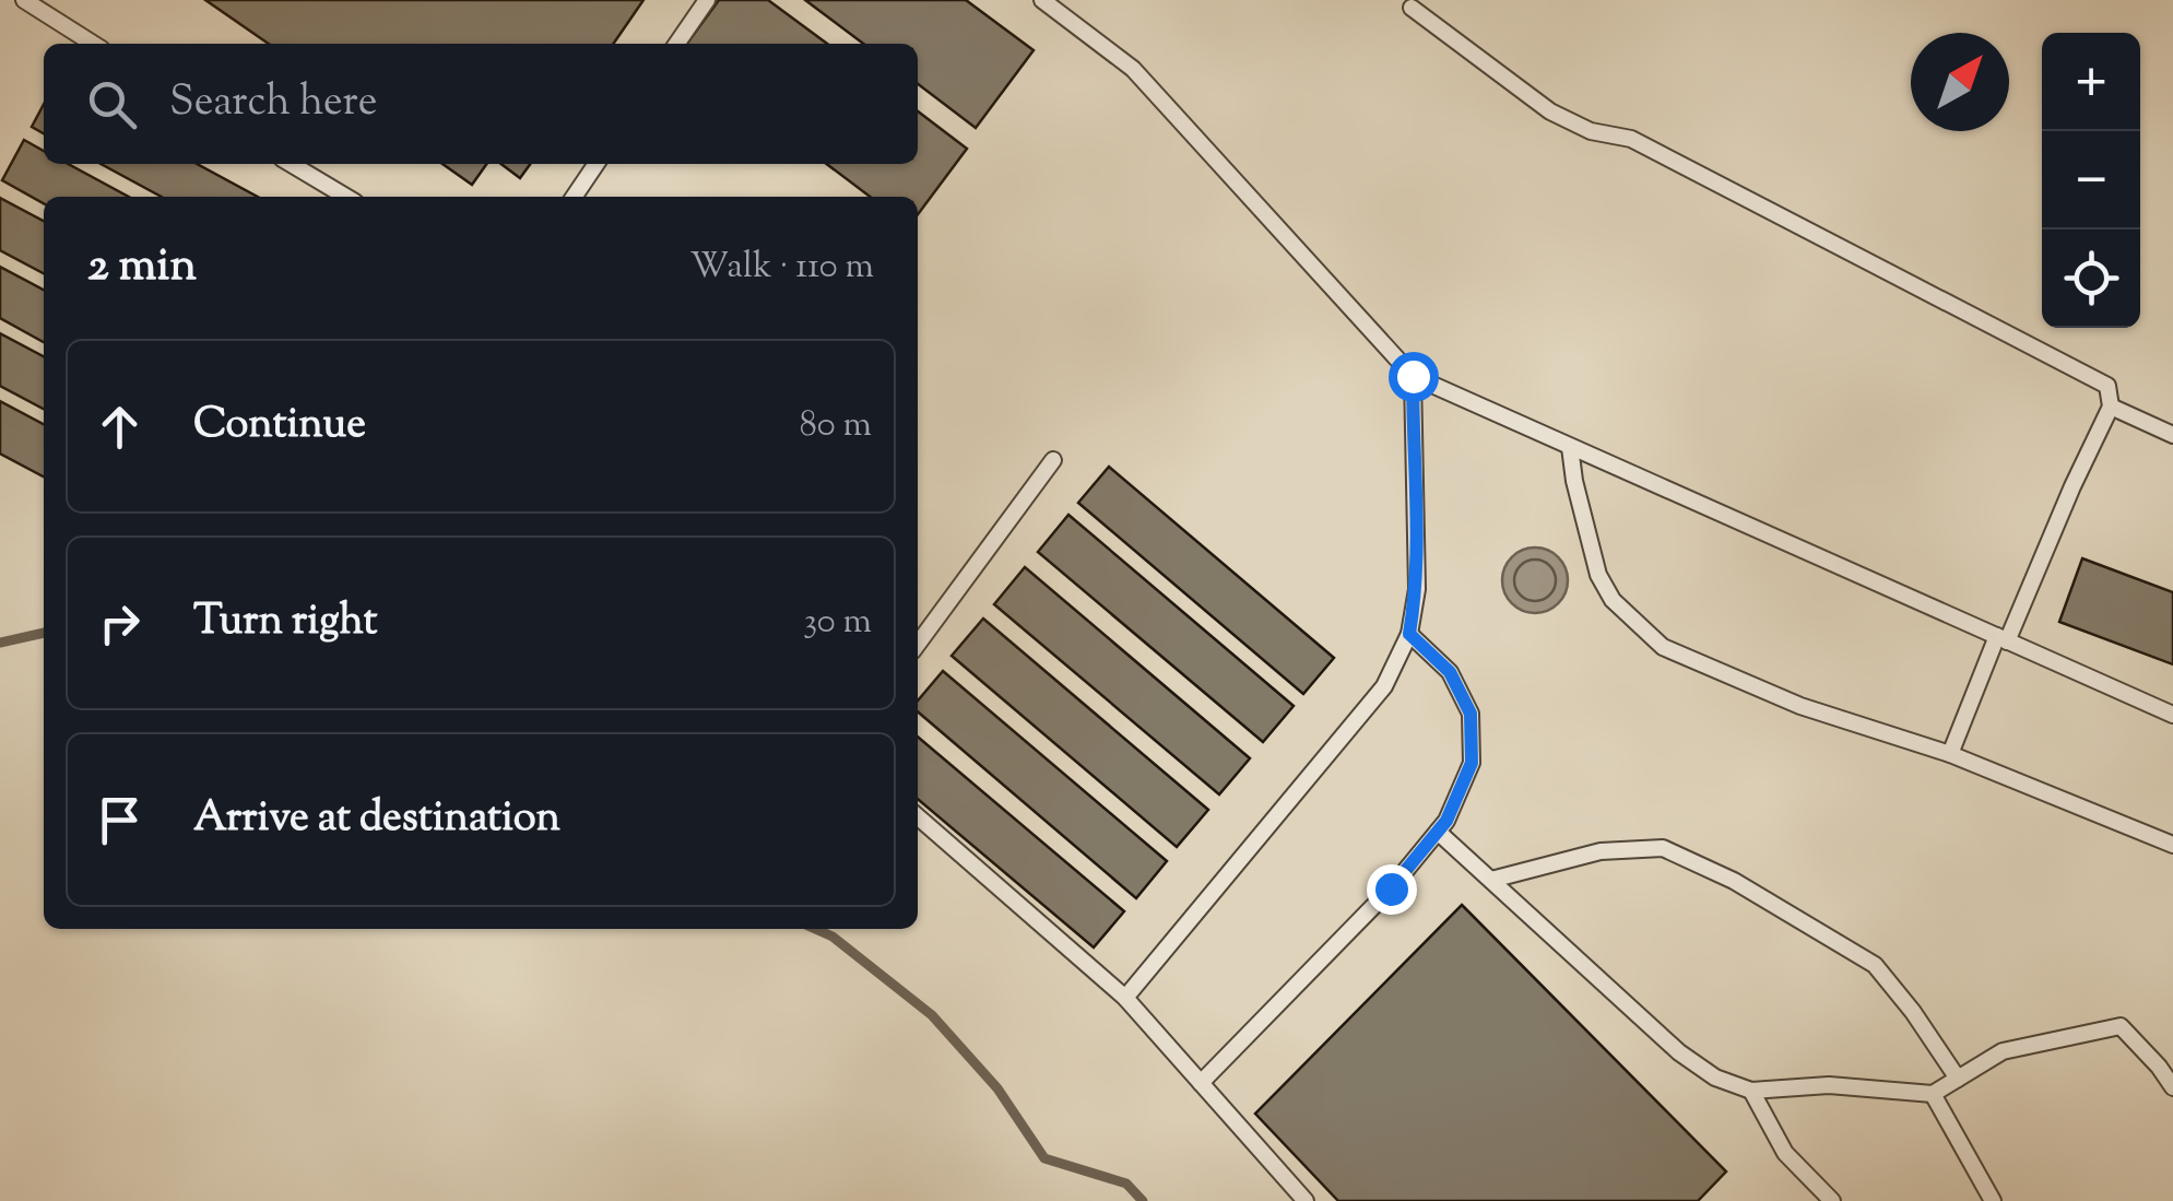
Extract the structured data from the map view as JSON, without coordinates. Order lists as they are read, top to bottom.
{
  "north": "top right",
  "page": {
    "map_buttons": ["+", "−"],
    "search": "Search here",
    "heading": ["2 min", "Walk · 110 m"],
    "list": [
      ["Continue", "80 m"],
      ["Turn right", "30 m"],
      "Arrive at destination"
    ]
  }
}
